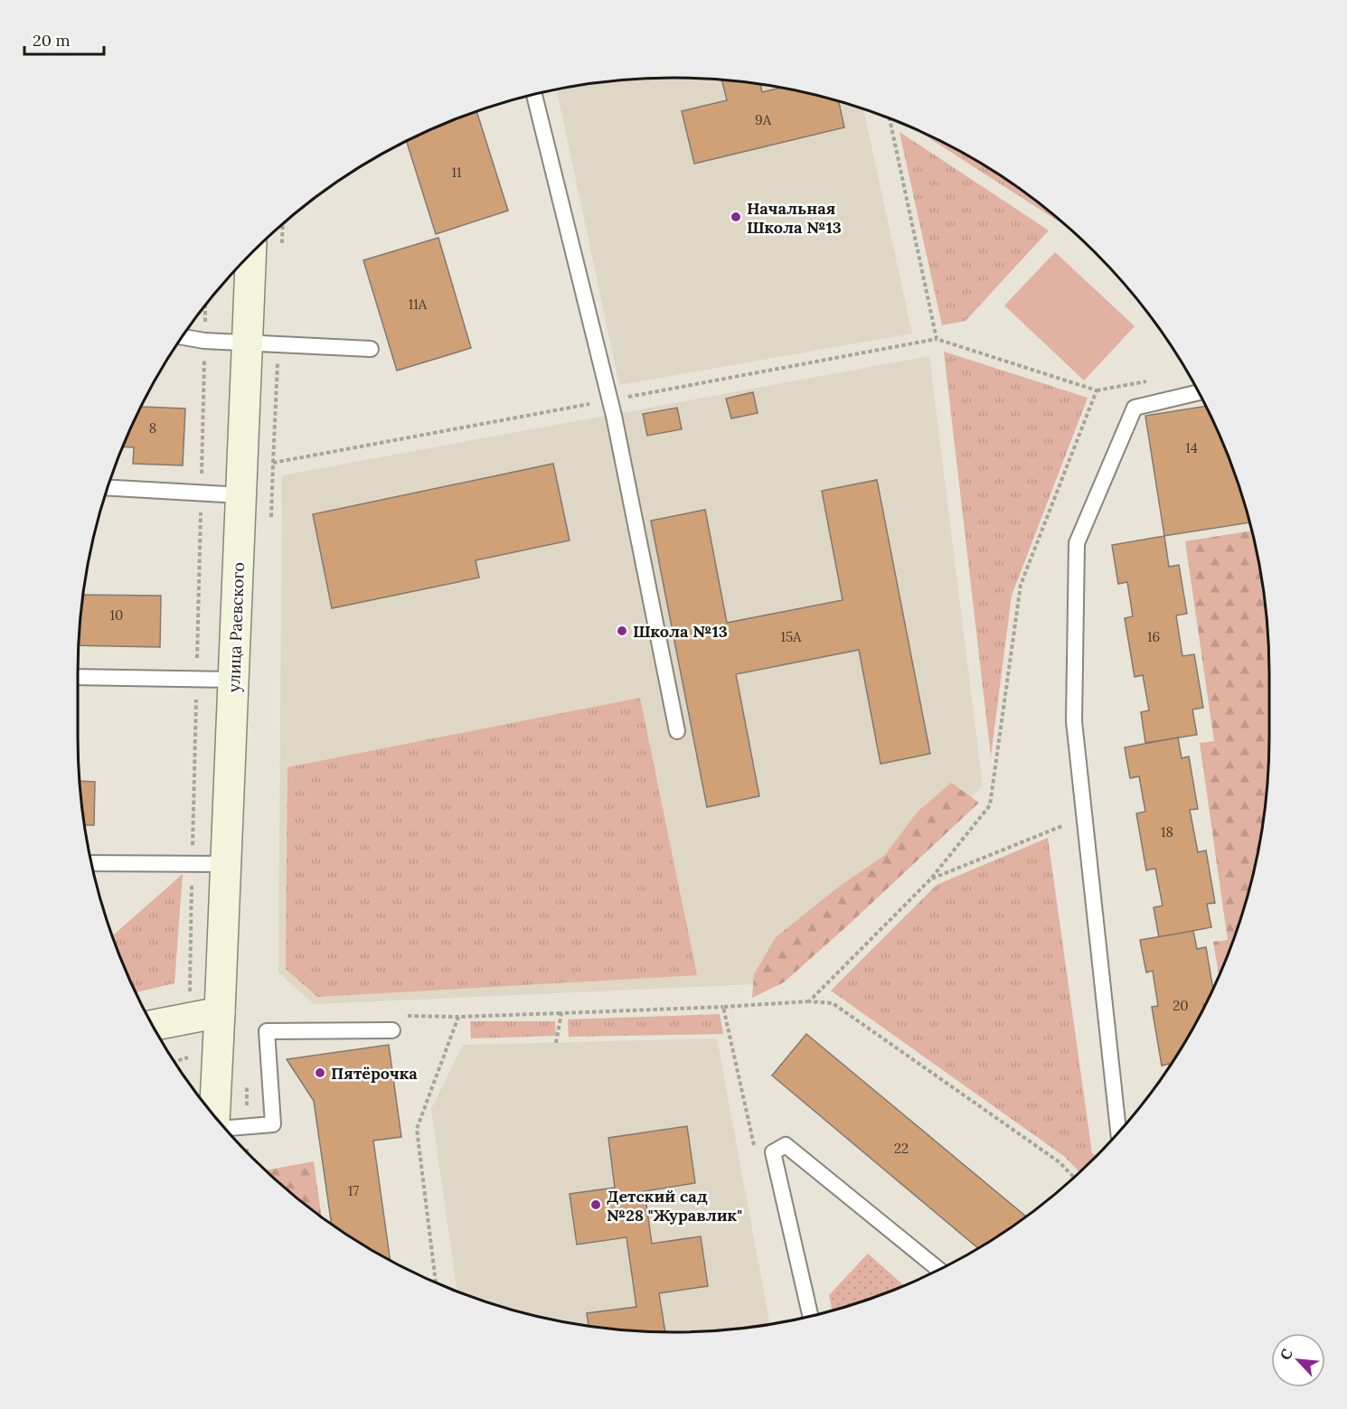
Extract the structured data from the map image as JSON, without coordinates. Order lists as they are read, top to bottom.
{
  "streets": {
    "main road": ["улица Раевского"]
  },
  "places": [
    "Начальная Школа №13",
    "Школа №13",
    "Пятёрочка",
    "Детский сад №28 \"Журавлик\""
  ],
  "house_numbers": [
    "9А",
    "11",
    "11А",
    "8",
    "14",
    "10",
    "15А",
    "16",
    "18",
    "20",
    "22",
    "17"
  ],
  "scale_bar": "20 m",
  "north": "top left"
}
